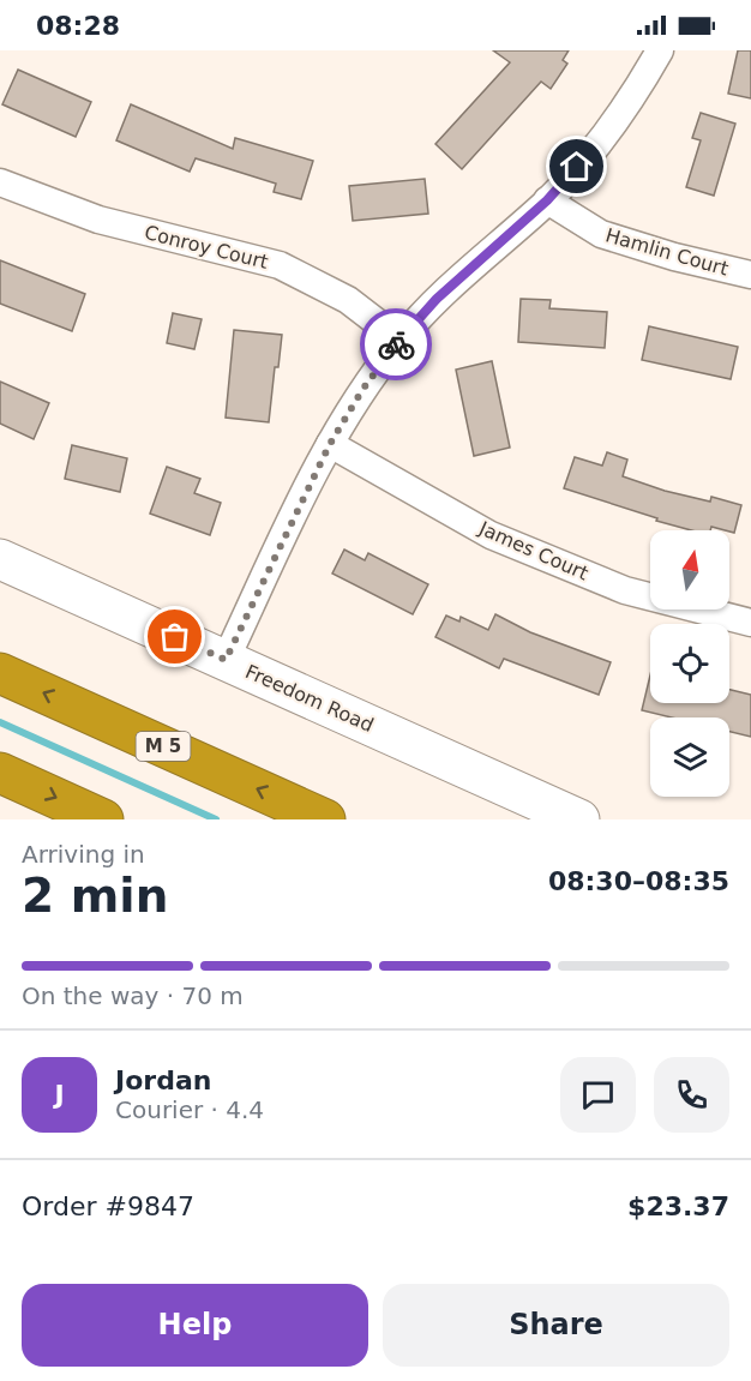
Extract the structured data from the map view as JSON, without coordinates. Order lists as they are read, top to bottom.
{
  "streets": {
    "highway": ["M 5"],
    "street": [
      "Conroy Court",
      "Hamlin Court",
      "James Court",
      "Freedom Road"
    ]
  },
  "north": "top",
  "page": {
    "status": "08:28",
    "heading": ["2 min", "Arriving in", "08:30–08:35"],
    "panel": [
      "Jordan",
      "Courier · 4.4",
      "Order #9847",
      "$23.37"
    ],
    "bar": "On the way · 70 m",
    "round": "J",
    "buttons": ["Help", "Share"]
  }
}
